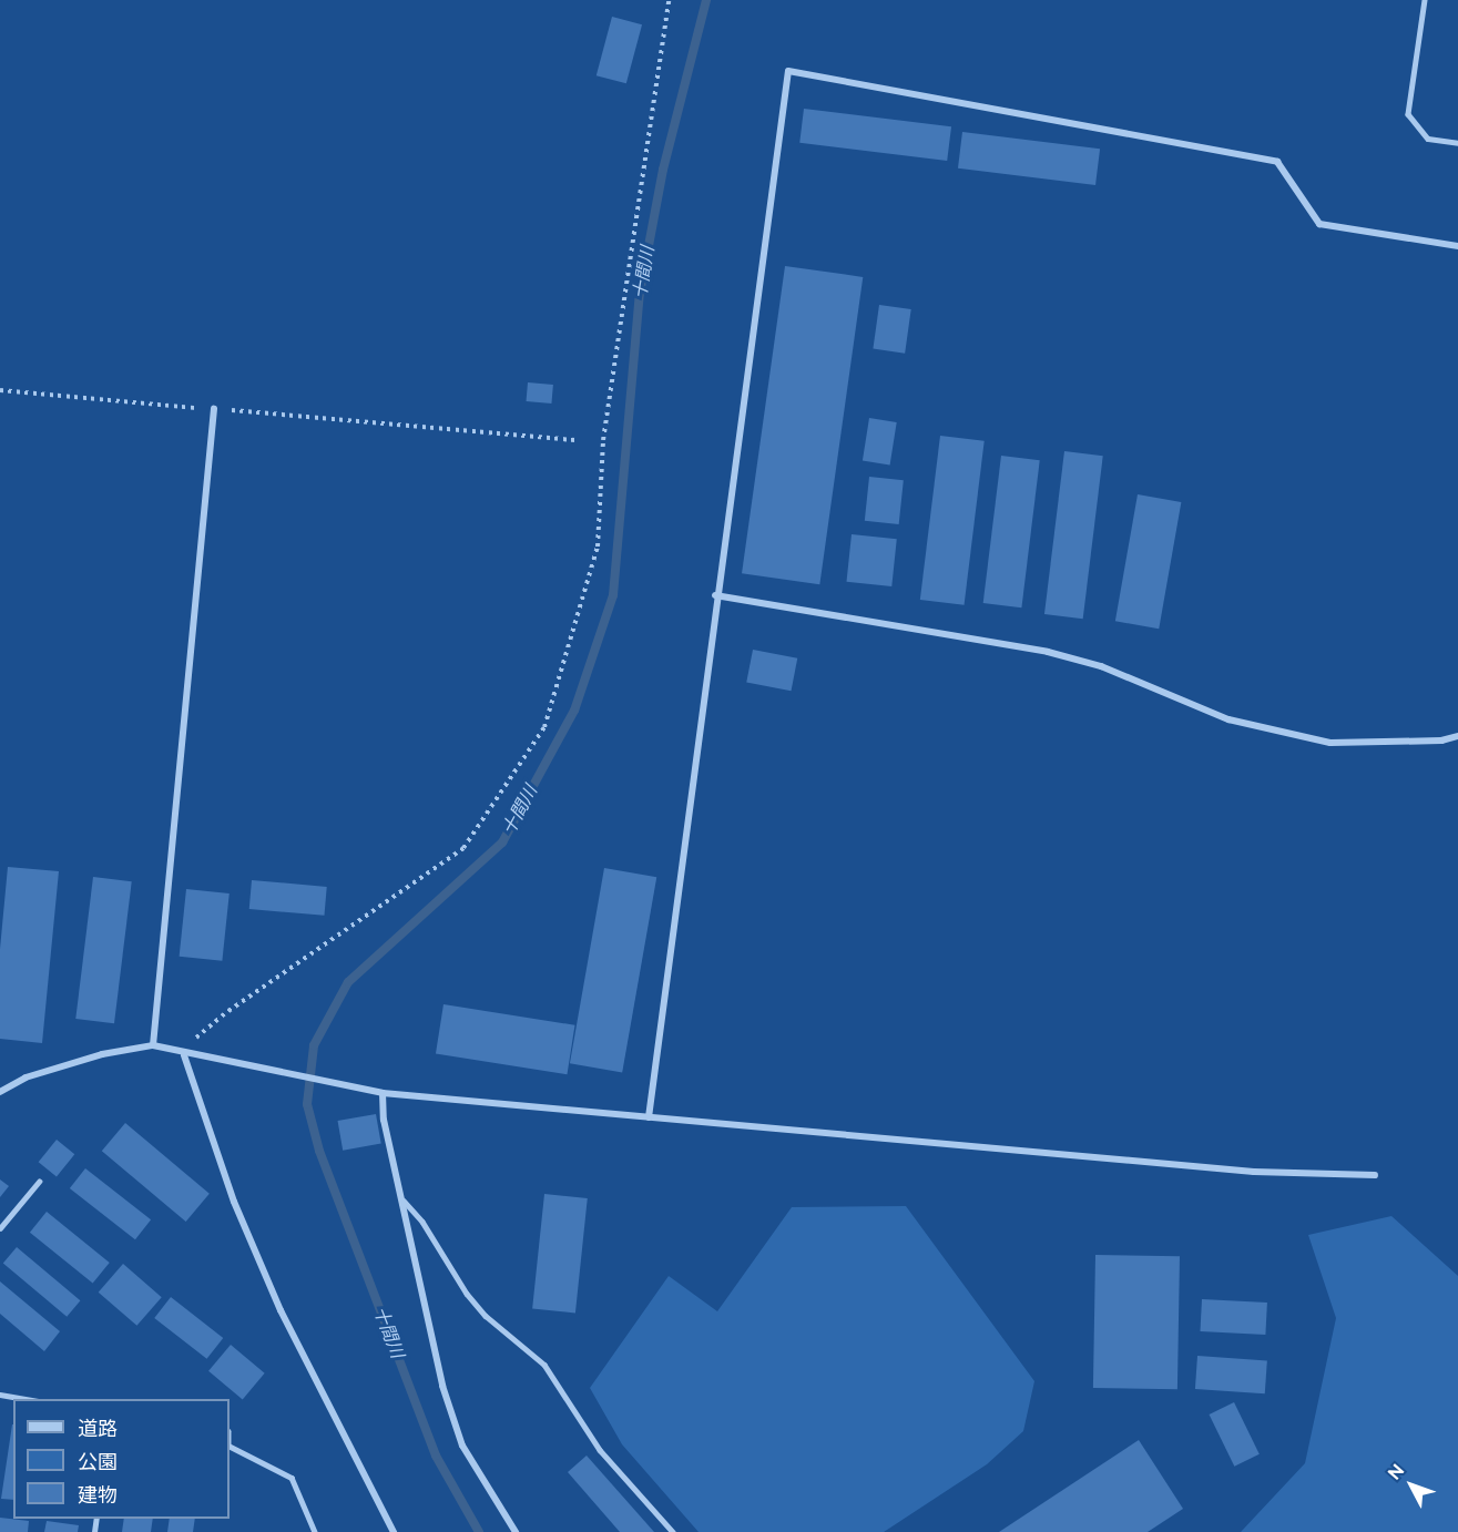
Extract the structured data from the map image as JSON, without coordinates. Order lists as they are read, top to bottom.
{
  "water": ["十間川"],
  "legend": ["道路", "公園", "建物"],
  "north": "top left"
}
